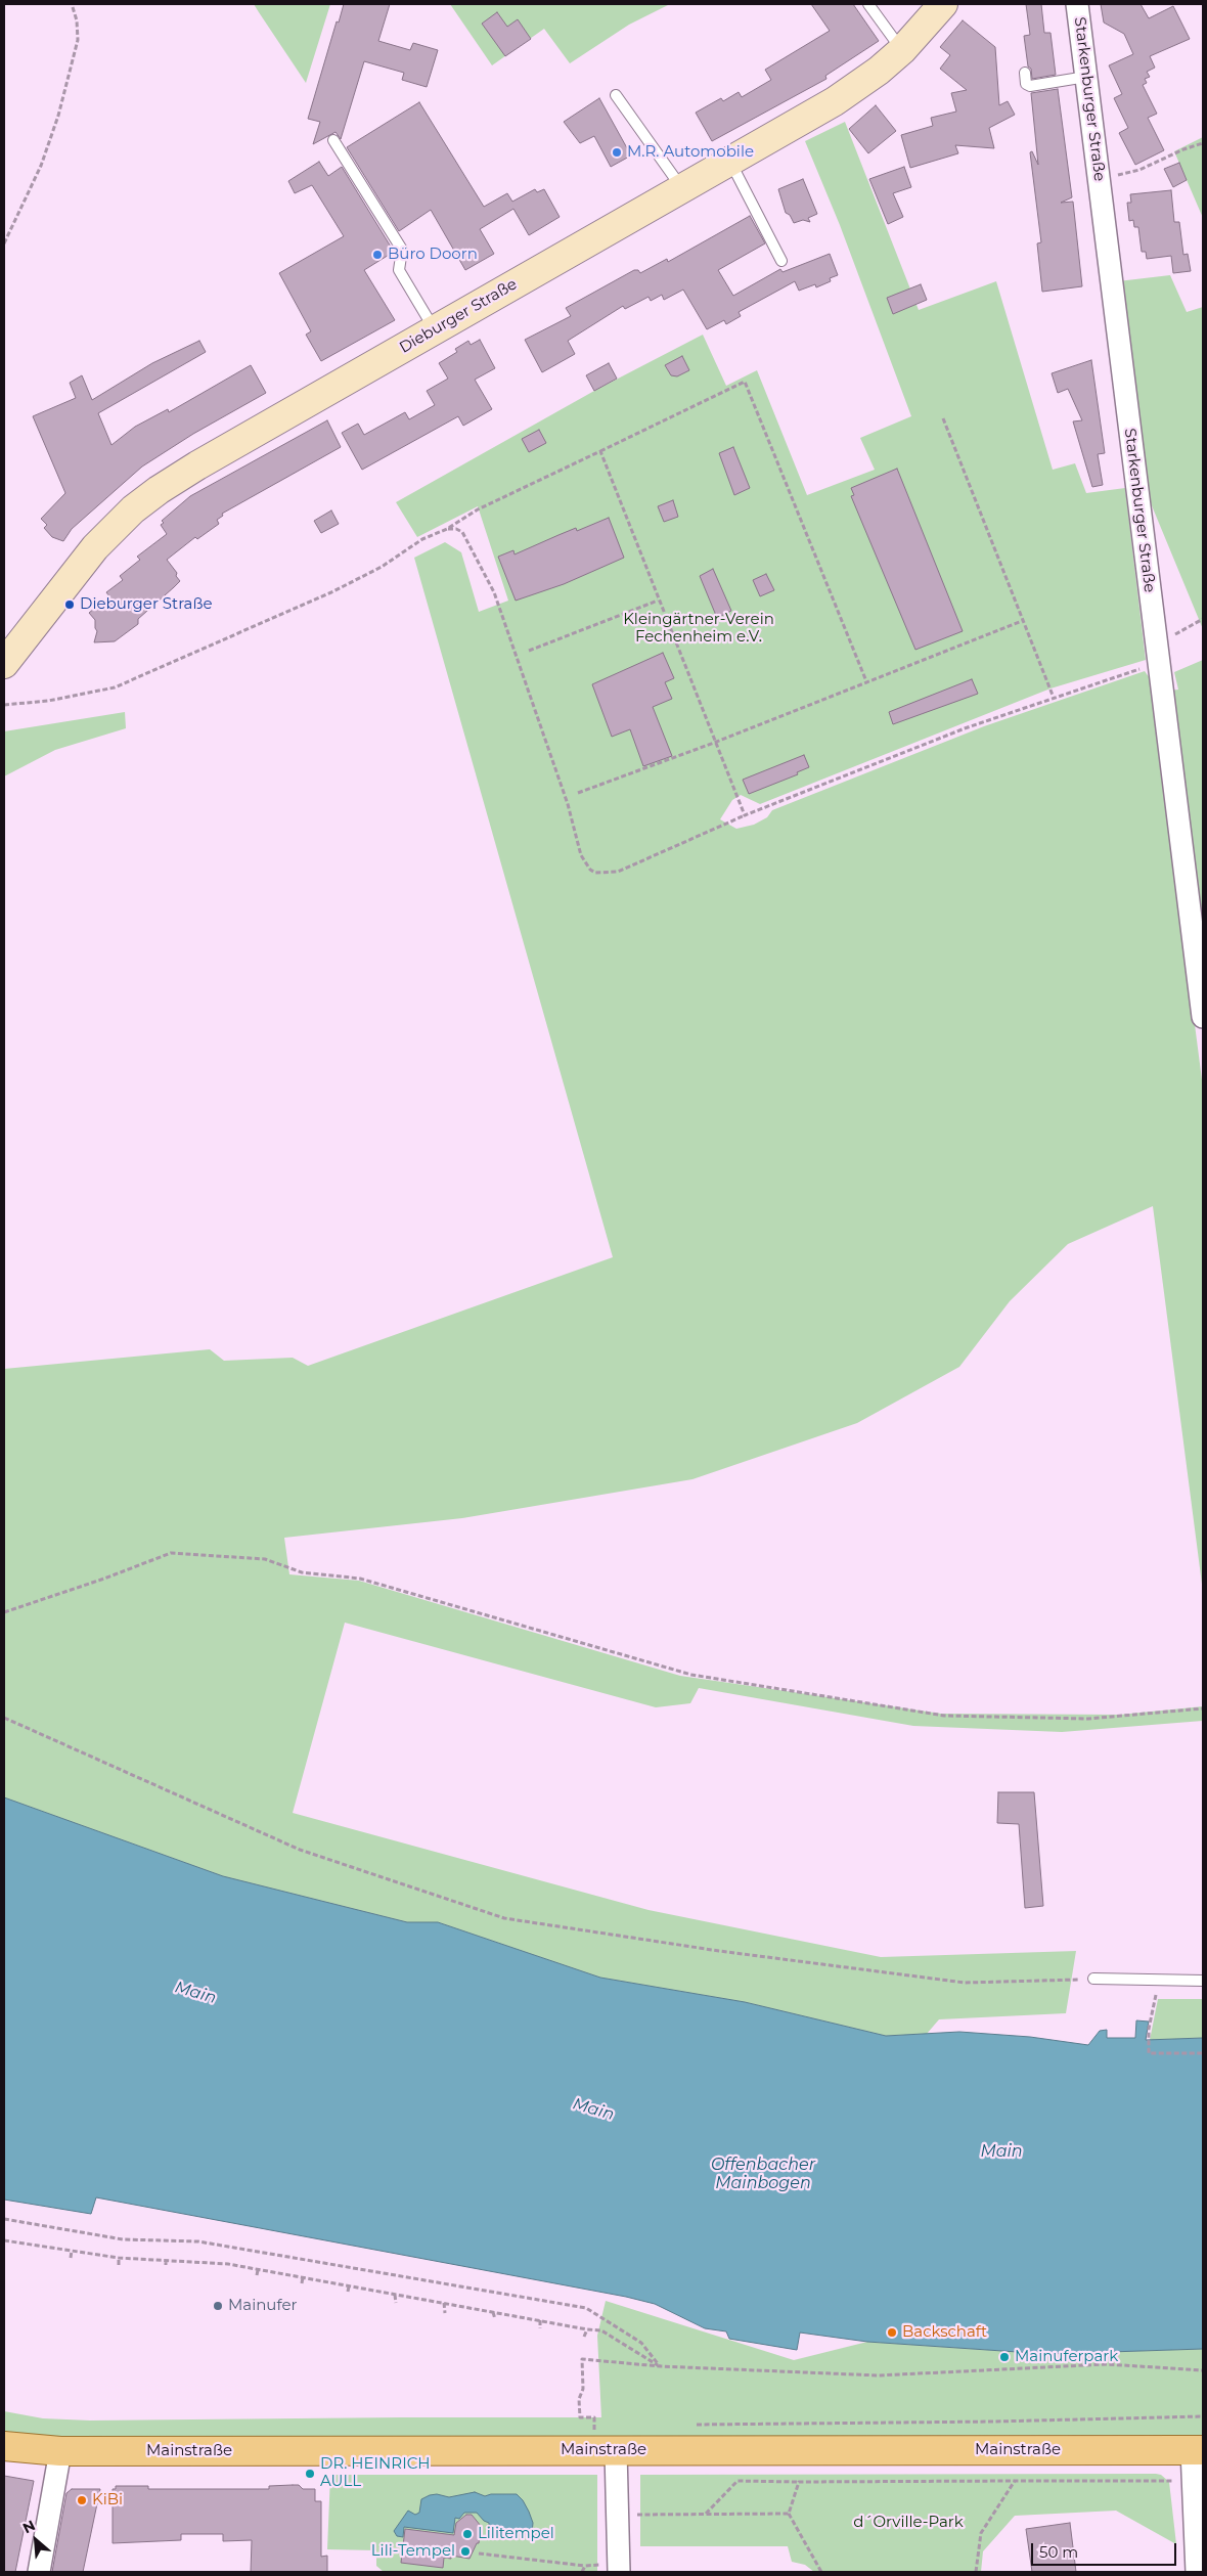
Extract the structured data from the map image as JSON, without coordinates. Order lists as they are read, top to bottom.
{
  "streets": {
    "main road": ["Mainstraße"],
    "street": ["Starkenburger Straße", "Dieburger Straße"]
  },
  "water": ["Main", "Offenbacher Mainbogen"],
  "parks": ["Kleingärtner-Verein Fechenheim e.V.", "d´Orville-Park"],
  "places": [
    "M.R. Automobile",
    "Büro Doorn",
    "Dieburger Straße",
    "Mainufer",
    "Backschaft",
    "Mainuferpark",
    "DR. HEINRICH AULL",
    "KiBi",
    "Lilitempel",
    "Lili-Tempel"
  ],
  "scale_bar": "50 m",
  "north": "top left"
}
